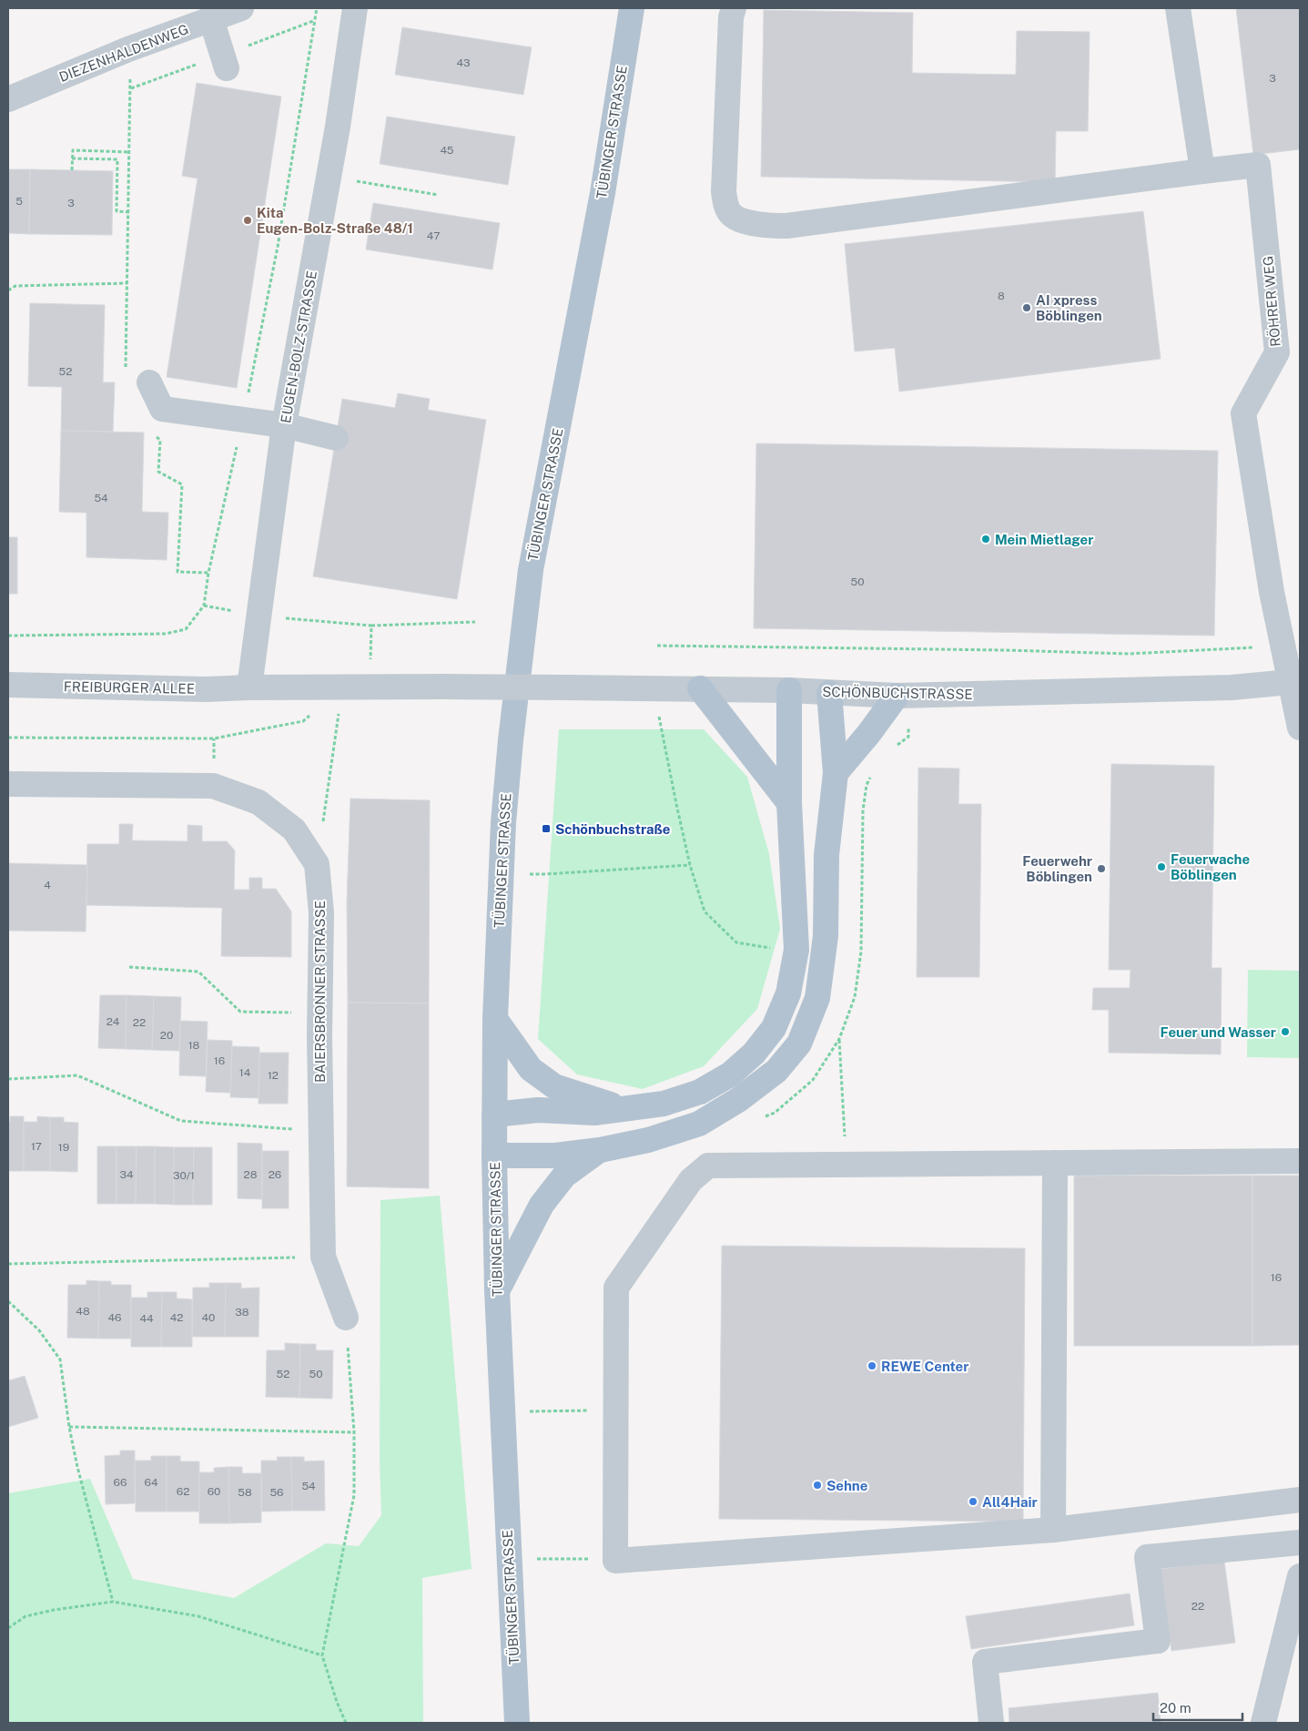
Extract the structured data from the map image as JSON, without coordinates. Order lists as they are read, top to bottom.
{
  "streets": {
    "main road": ["TÜBINGER STRASSE"],
    "street": [
      "DIEZENHALDENWEG",
      "RÖHRER WEG",
      "EUGEN-BOLZ-STRASSE",
      "FREIBURGER ALLEE",
      "SCHÖNBUCHSTRASSE",
      "BAIERSBRONNER STRASSE"
    ]
  },
  "crossings": [
    ["RÖHRER WEG", "SCHÖNBUCHSTRASSE"],
    ["EUGEN-BOLZ-STRASSE", "FREIBURGER ALLEE"],
    ["EUGEN-BOLZ-STRASSE", "SCHÖNBUCHSTRASSE"],
    ["FREIBURGER ALLEE", "SCHÖNBUCHSTRASSE"]
  ],
  "places": {
    "other": [
      "Kita Eugen-Bolz-Straße 48/1",
      "AI xpress Böblingen",
      "Mein Mietlager",
      "Feuerwache Böblingen",
      "Feuerwehr Böblingen",
      "Feuer und Wasser",
      "REWE Center",
      "Sehne",
      "All4Hair"
    ],
    "transit": ["Schönbuchstraße"]
  },
  "house_numbers": [
    "43",
    "3",
    "45",
    "5",
    "3",
    "47",
    "8",
    "52",
    "54",
    "50",
    "4",
    "24",
    "22",
    "20",
    "18",
    "16",
    "14",
    "12",
    "17",
    "19",
    "34",
    "28",
    "26",
    "30/1",
    "16",
    "48",
    "38",
    "46",
    "42",
    "40",
    "44",
    "52",
    "50",
    "66",
    "64",
    "54",
    "62",
    "60",
    "58",
    "56",
    "22"
  ],
  "scale_bar": "20 m"
}
